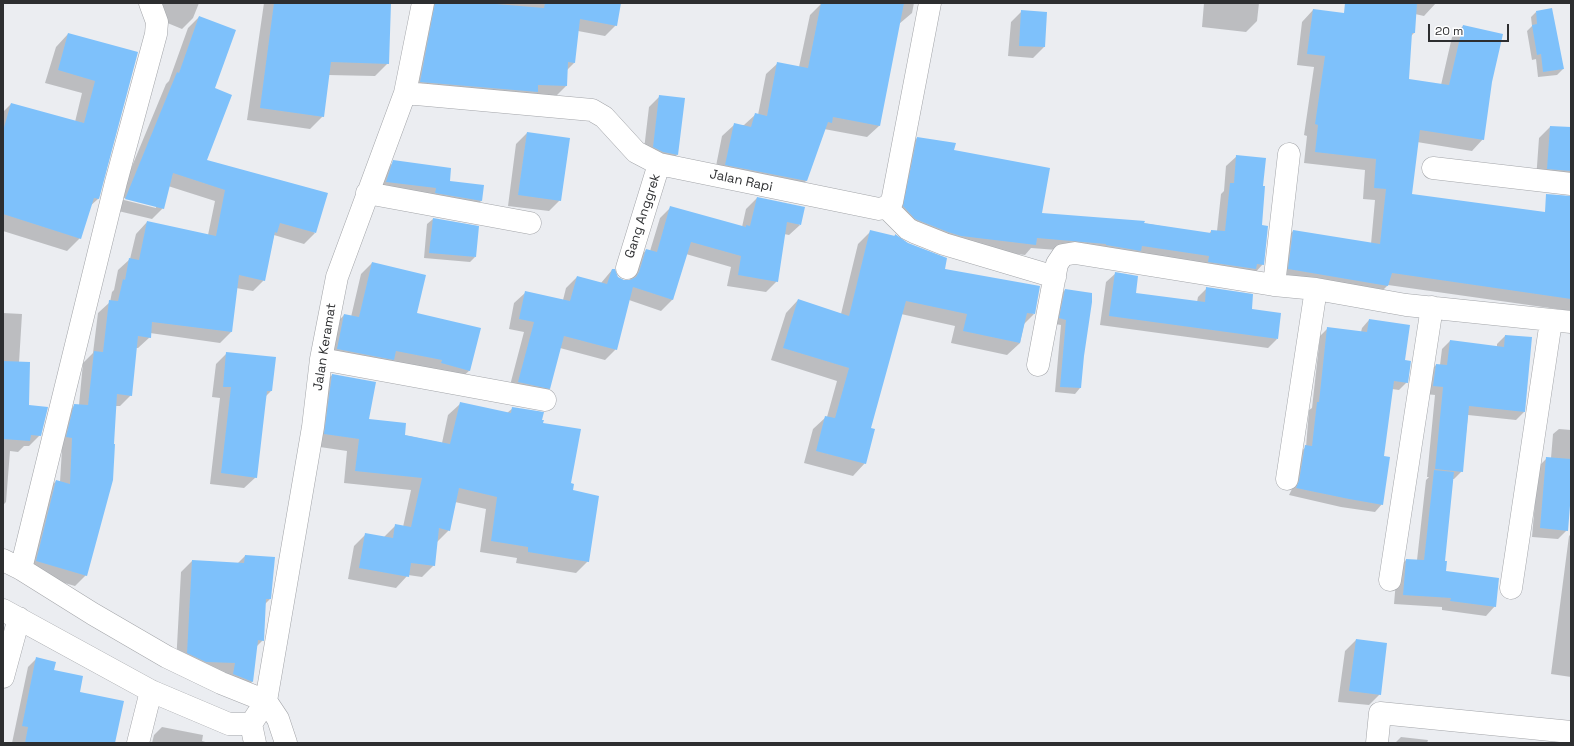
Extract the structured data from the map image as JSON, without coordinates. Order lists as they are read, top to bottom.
{
  "streets": {
    "street": ["Jalan Rapi", "Gang Anggrek", "Jalan Keramat"]
  },
  "crossings": [
    ["Jalan Rapi", "Gang Anggrek"],
    ["Jalan Rapi", "Jalan Keramat"]
  ],
  "scale_bar": "20 m"
}
